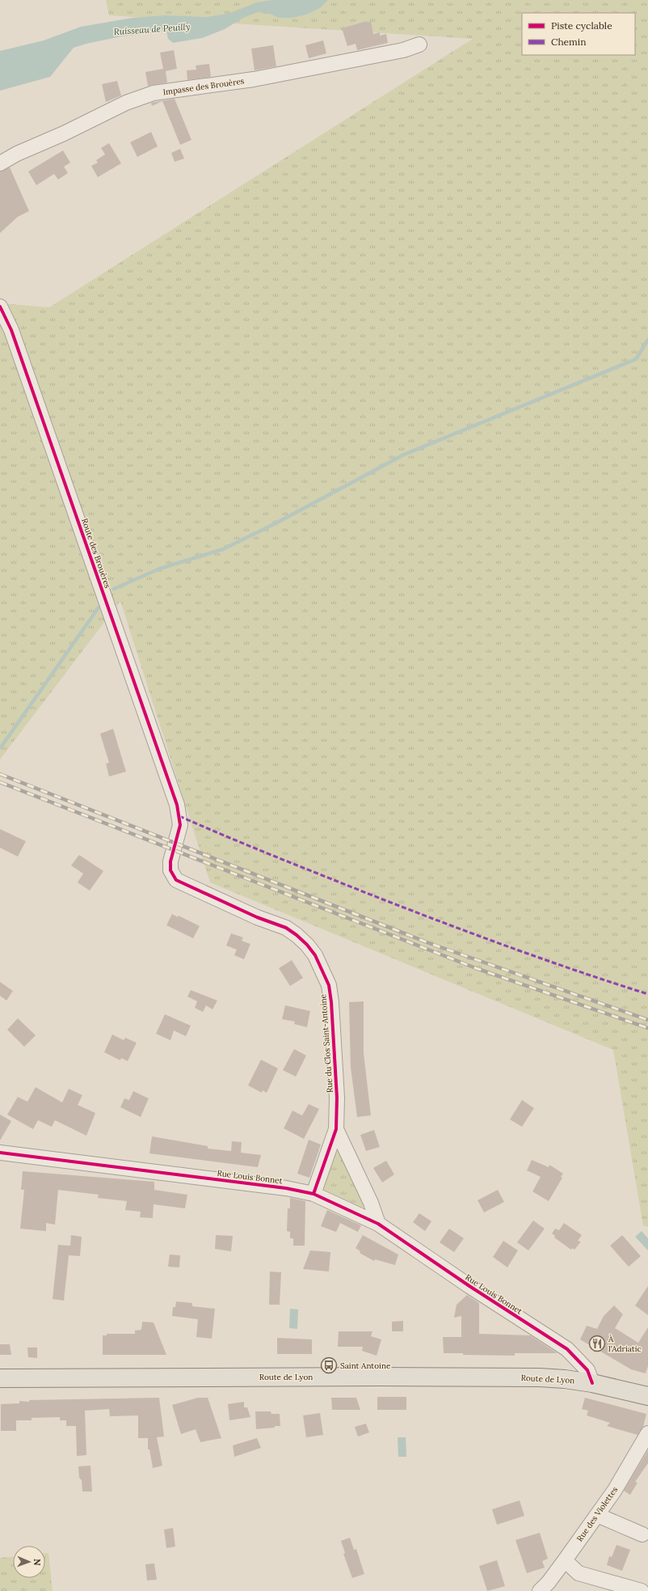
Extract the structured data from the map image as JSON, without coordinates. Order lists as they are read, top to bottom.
{
  "streets": {
    "main road": ["Route de Lyon"],
    "street": [
      "Impasse des Brouères",
      "Route des Brouères",
      "Rue du Clos Saint-Antoine",
      "Rue Louis Bonnet",
      "Rue des Violettes"
    ]
  },
  "crossings": [
    ["Route des Brouères", "Rue du Clos Saint-Antoine"],
    ["Rue du Clos Saint-Antoine", "Rue Louis Bonnet"],
    ["Rue Louis Bonnet", "Route de Lyon"]
  ],
  "water": ["Ruisseau de Peuilly"],
  "places": {
    "restaurant": ["À l'Adriatic"],
    "bus stop": ["Saint Antoine"]
  },
  "legend": ["Piste cyclable", "Chemin"],
  "north": "right"
}
